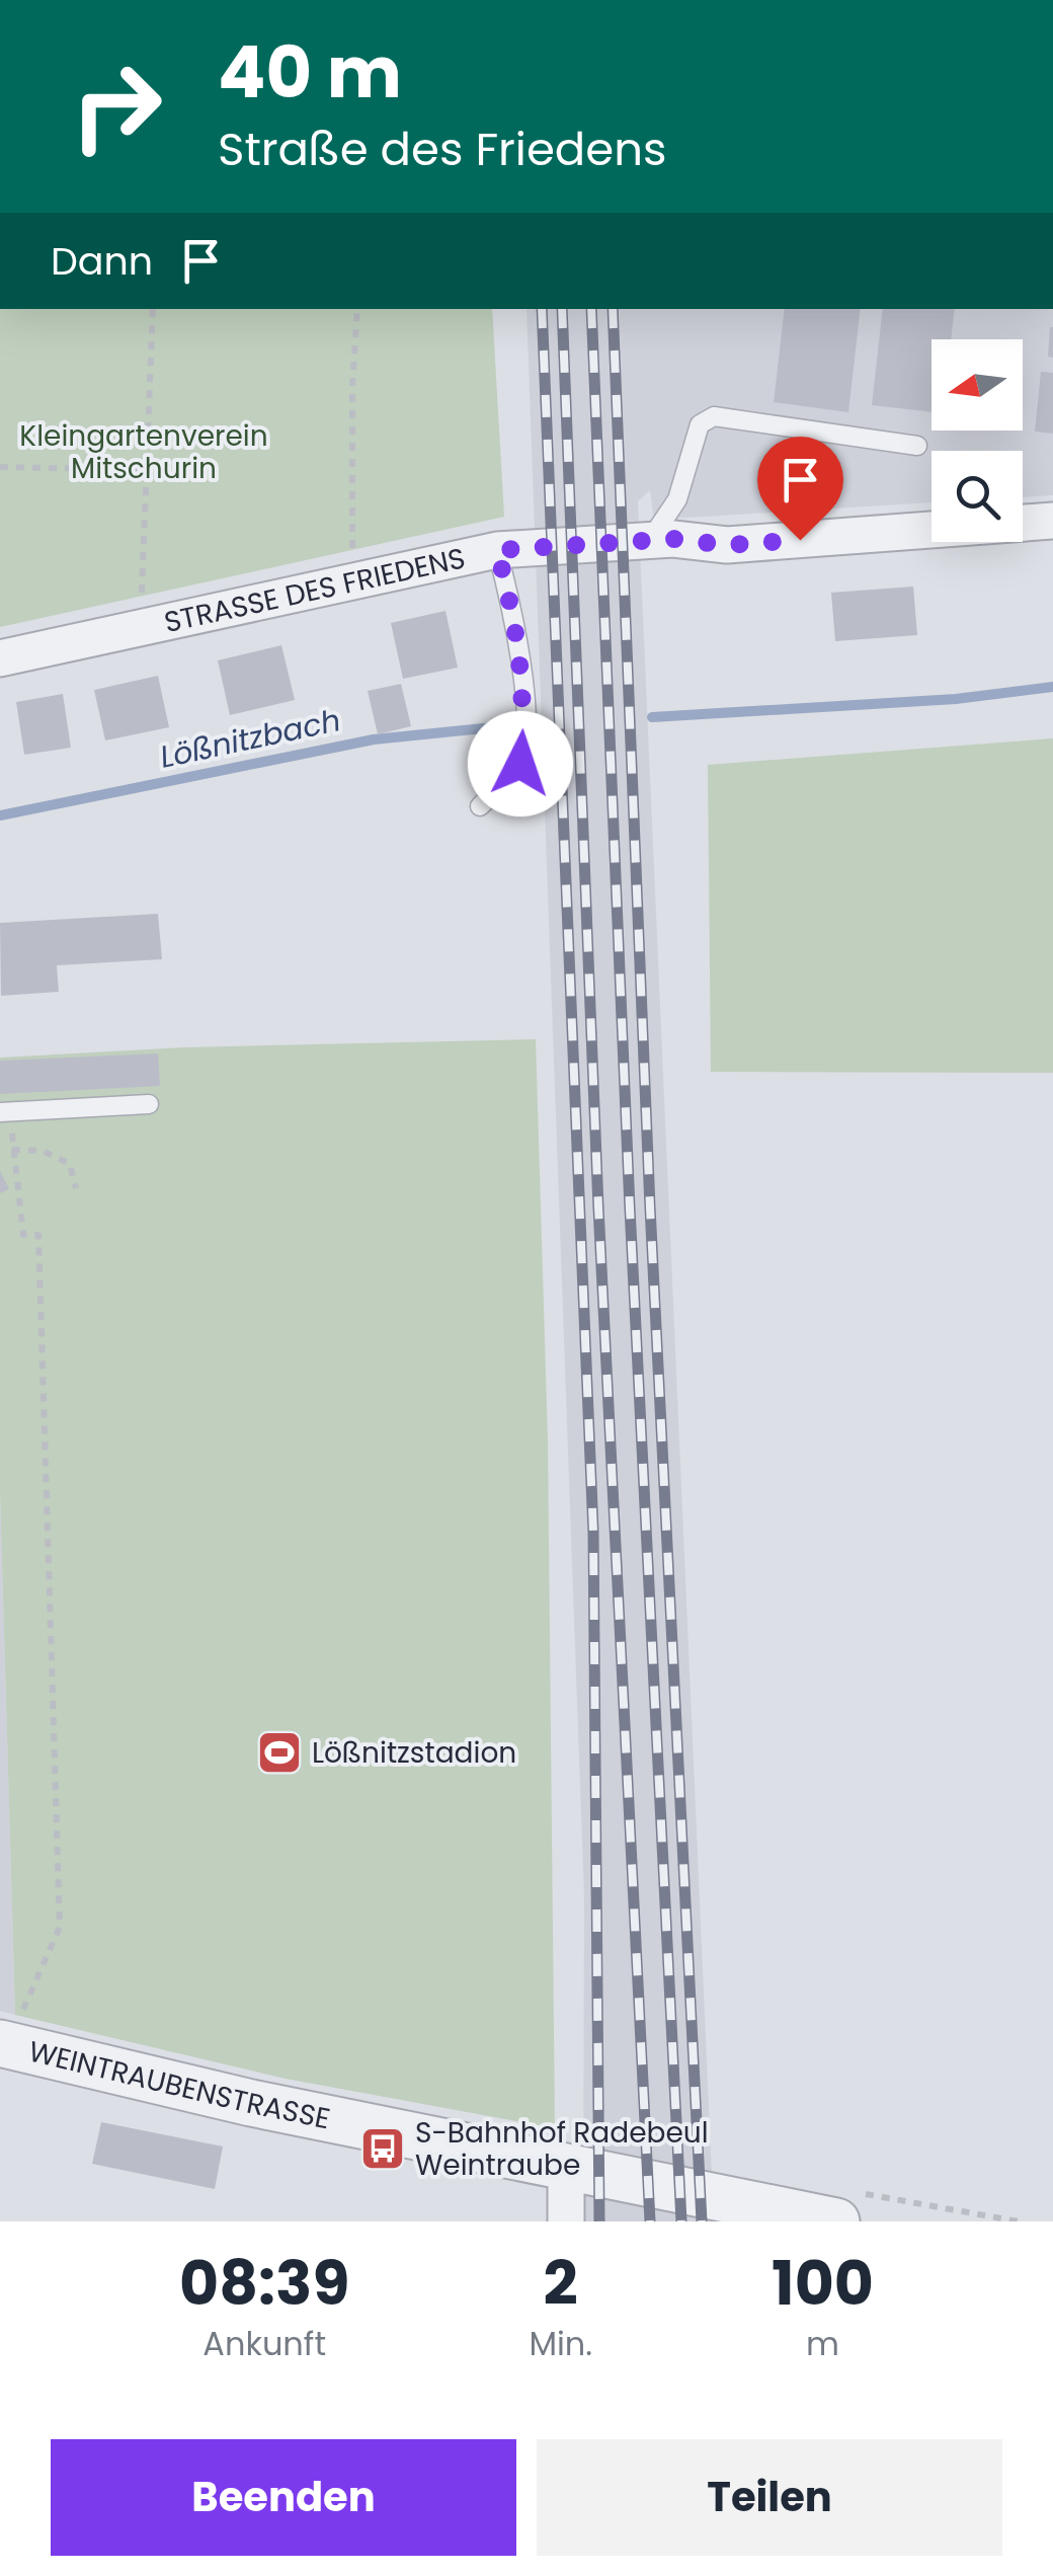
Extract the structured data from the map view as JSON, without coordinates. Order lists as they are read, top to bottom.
{
  "streets": {
    "street": ["STRASSE DES FRIEDENS", "WEINTRAUBENSTRASSE"]
  },
  "water": ["Lößnitzbach"],
  "parks": ["Kleingartenverein Mitschurin"],
  "places": {
    "sports": ["Lößnitzstadion"],
    "bus stop": ["S-Bahnhof Radebeul Weintraube"]
  },
  "north": "left",
  "page": {
    "turn": ["40 m", "Straße des Friedens"],
    "then": "Dann",
    "eta": [
      "08:39",
      "Ankunft",
      "2",
      "Min.",
      "100",
      "m"
    ],
    "buttons": ["Beenden", "Teilen"]
  }
}
